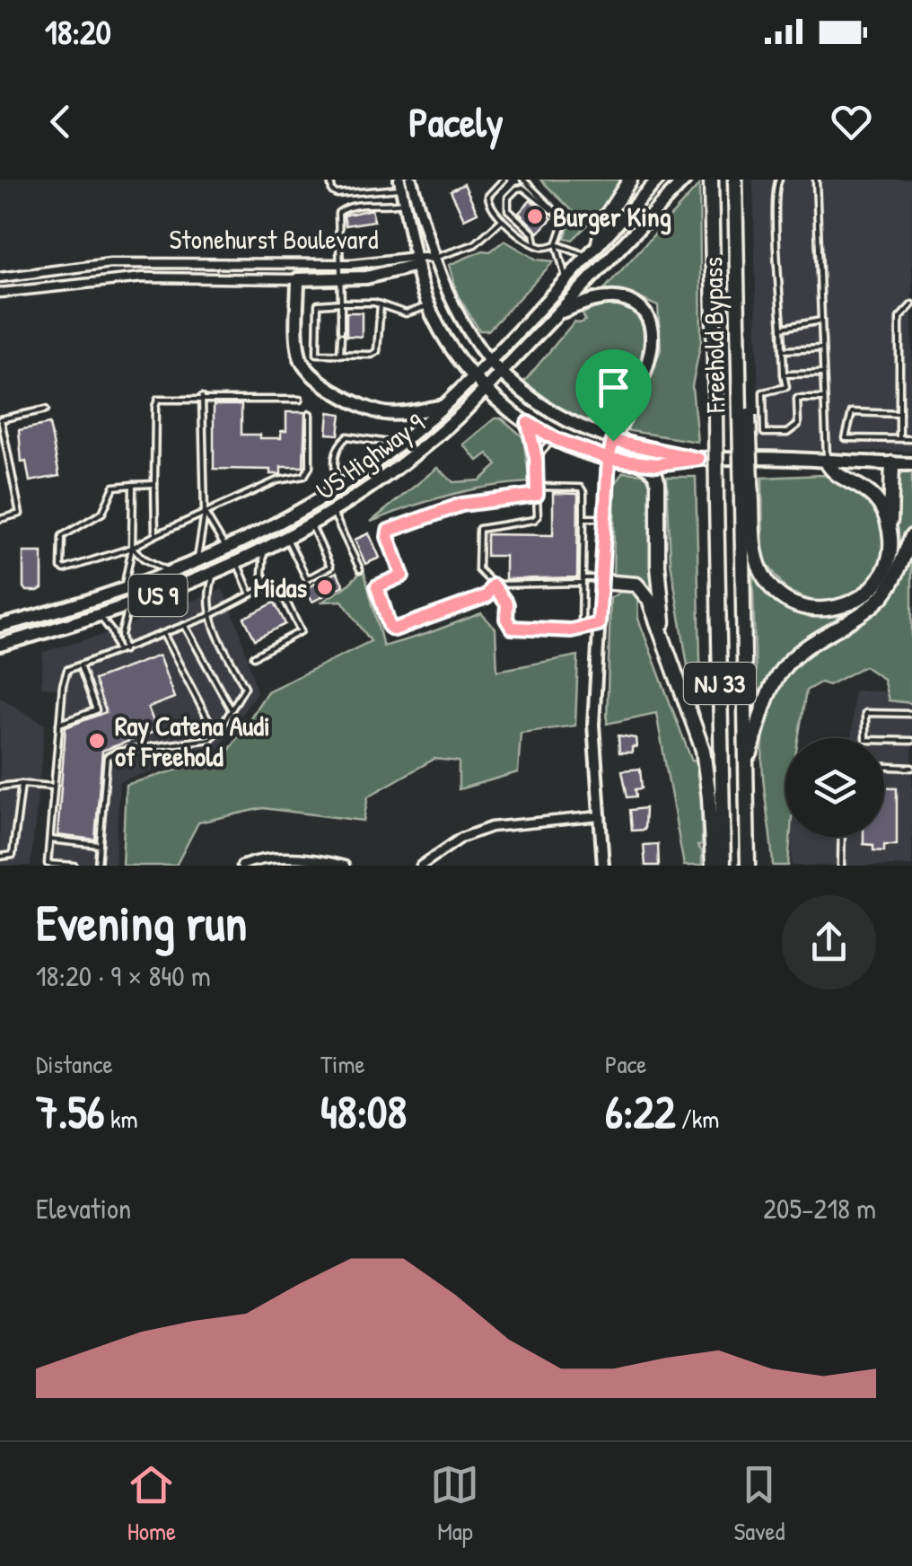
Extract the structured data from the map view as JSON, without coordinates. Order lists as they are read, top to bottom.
{
  "streets": {
    "highway": ["Freehold Bypass", "NJ 33"],
    "main road": ["Stonehurst Boulevard", "US Highway 9", "US 9"]
  },
  "places": ["Burger King", "Midas", "Ray Catena Audi of Freehold"],
  "page": {
    "status": "18:20",
    "header": "Pacely",
    "heading": ["Evening run", "18:20 · 9 × 840 m"],
    "stats": [
      ["Distance", "7.56 km"],
      ["Time", "48:08"],
      ["Pace", "6:22 /km"]
    ],
    "chart": ["Elevation", "205–218 m"],
    "tabs": ["Home", "Map", "Saved"]
  }
}
